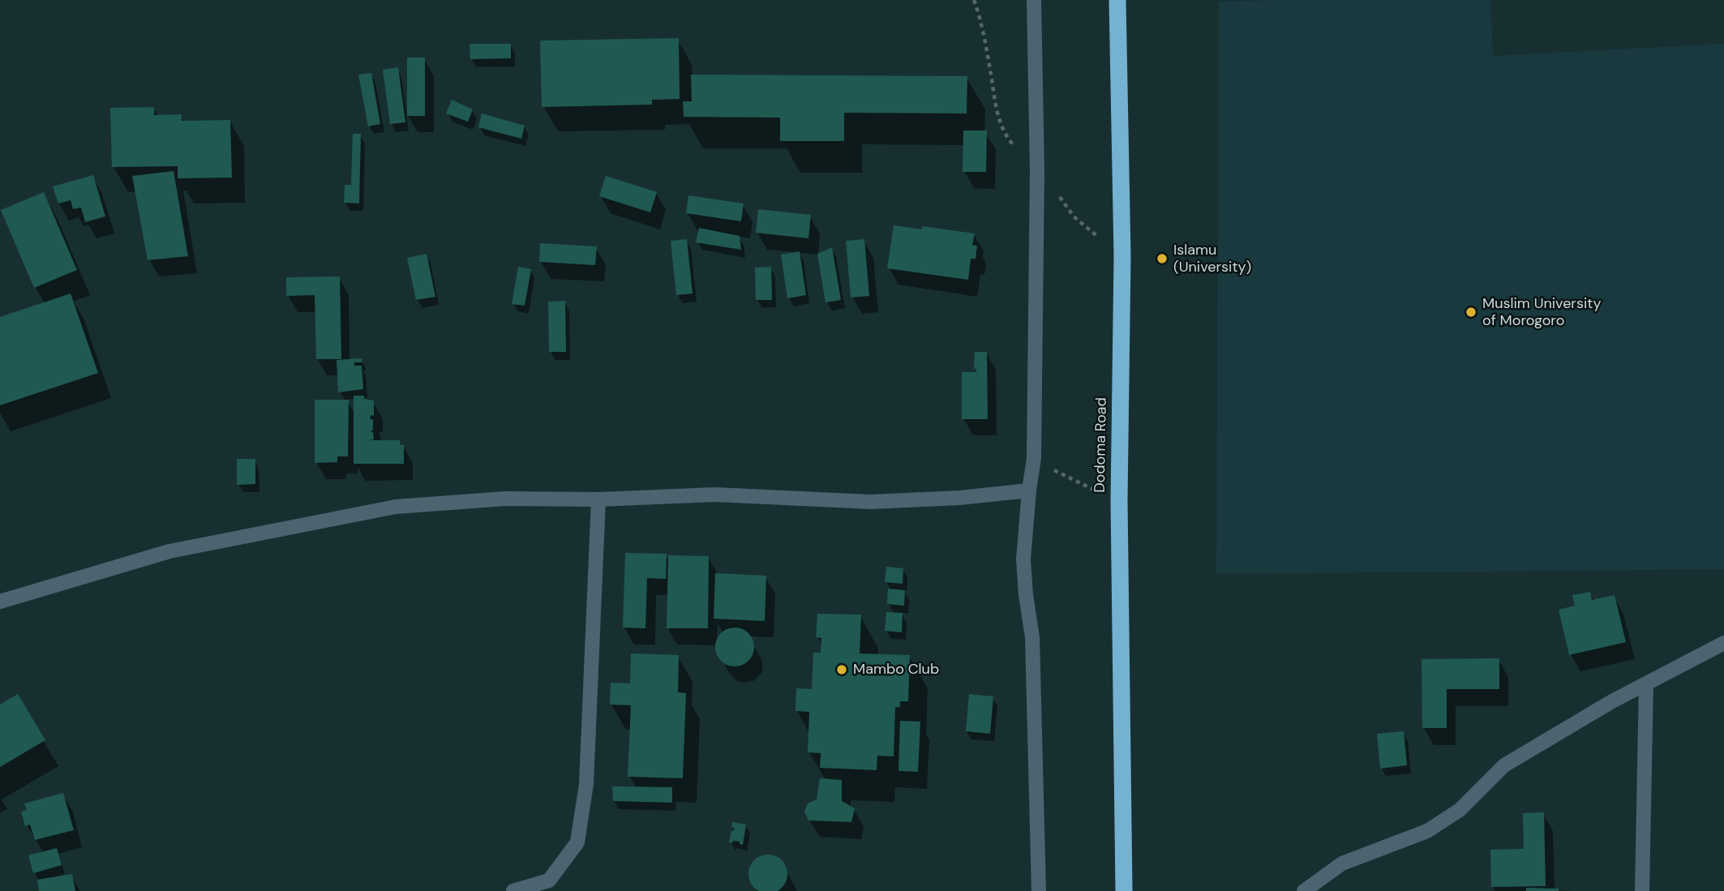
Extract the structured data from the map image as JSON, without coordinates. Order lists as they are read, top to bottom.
{
  "streets": {
    "highway": ["Dodoma Road"]
  },
  "places": ["Islamu (University)", "Muslim University of Morogoro", "Mambo Club"]
}
